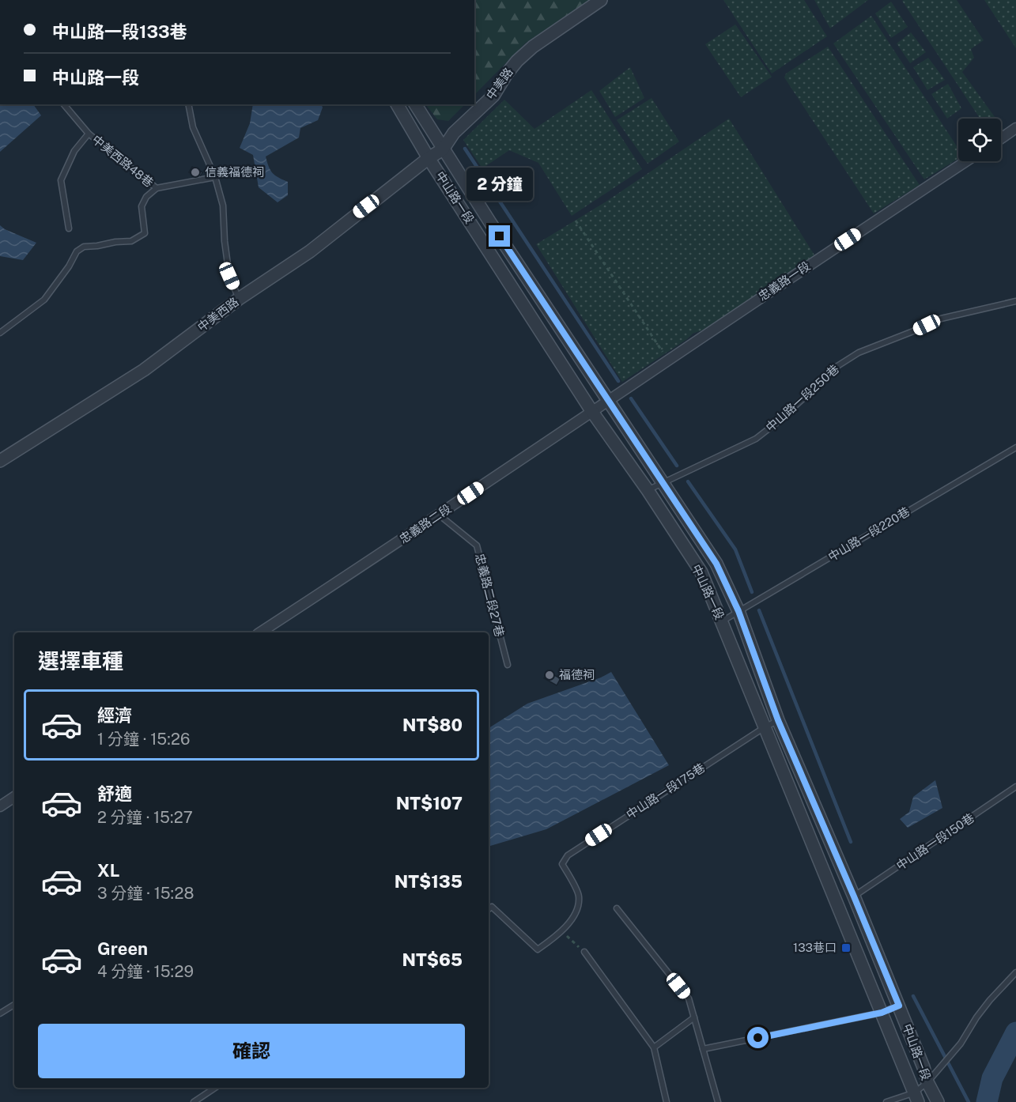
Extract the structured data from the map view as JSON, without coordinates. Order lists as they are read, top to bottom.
{
  "streets": {
    "street": [
      "中美路",
      "中山路一段",
      "忠義路一段",
      "中美西路",
      "忠義路二段"
    ],
    "lane": [
      "中美西路48巷",
      "中山路一段250巷",
      "中山路一段220巷",
      "忠義路二段27巷",
      "中山路一段175巷",
      "中山路一段150巷"
    ]
  },
  "crossings": [
    ["中美路", "中山路一段"],
    ["中美路", "中美西路"],
    ["中山路一段", "忠義路一段"],
    ["中山路一段", "中美西路"],
    ["中山路一段", "中山路一段250巷"],
    ["中山路一段", "忠義路二段"],
    ["中山路一段", "中山路一段220巷"],
    ["中山路一段", "中山路一段175巷"],
    ["中山路一段", "中山路一段150巷"],
    ["忠義路一段", "忠義路二段"],
    ["忠義路二段", "忠義路二段27巷"]
  ],
  "places": {
    "other": ["信義福德祠", "福德祠"],
    "transit": ["133巷口"]
  },
  "page": {
    "banner": ["中山路一段133巷", "中山路一段"],
    "bubble": "2 分鐘",
    "heading": "選擇車種",
    "list": [
      {
        "name": "經濟",
        "note": "1 分鐘 · 15:26",
        "value": "NT$80"
      },
      {
        "name": "舒適",
        "note": "2 分鐘 · 15:27",
        "value": "NT$107"
      },
      {
        "name": "XL",
        "note": "3 分鐘 · 15:28",
        "value": "NT$135"
      },
      {
        "name": "Green",
        "note": "4 分鐘 · 15:29",
        "value": "NT$65"
      }
    ],
    "buttons": "確認"
  }
}
